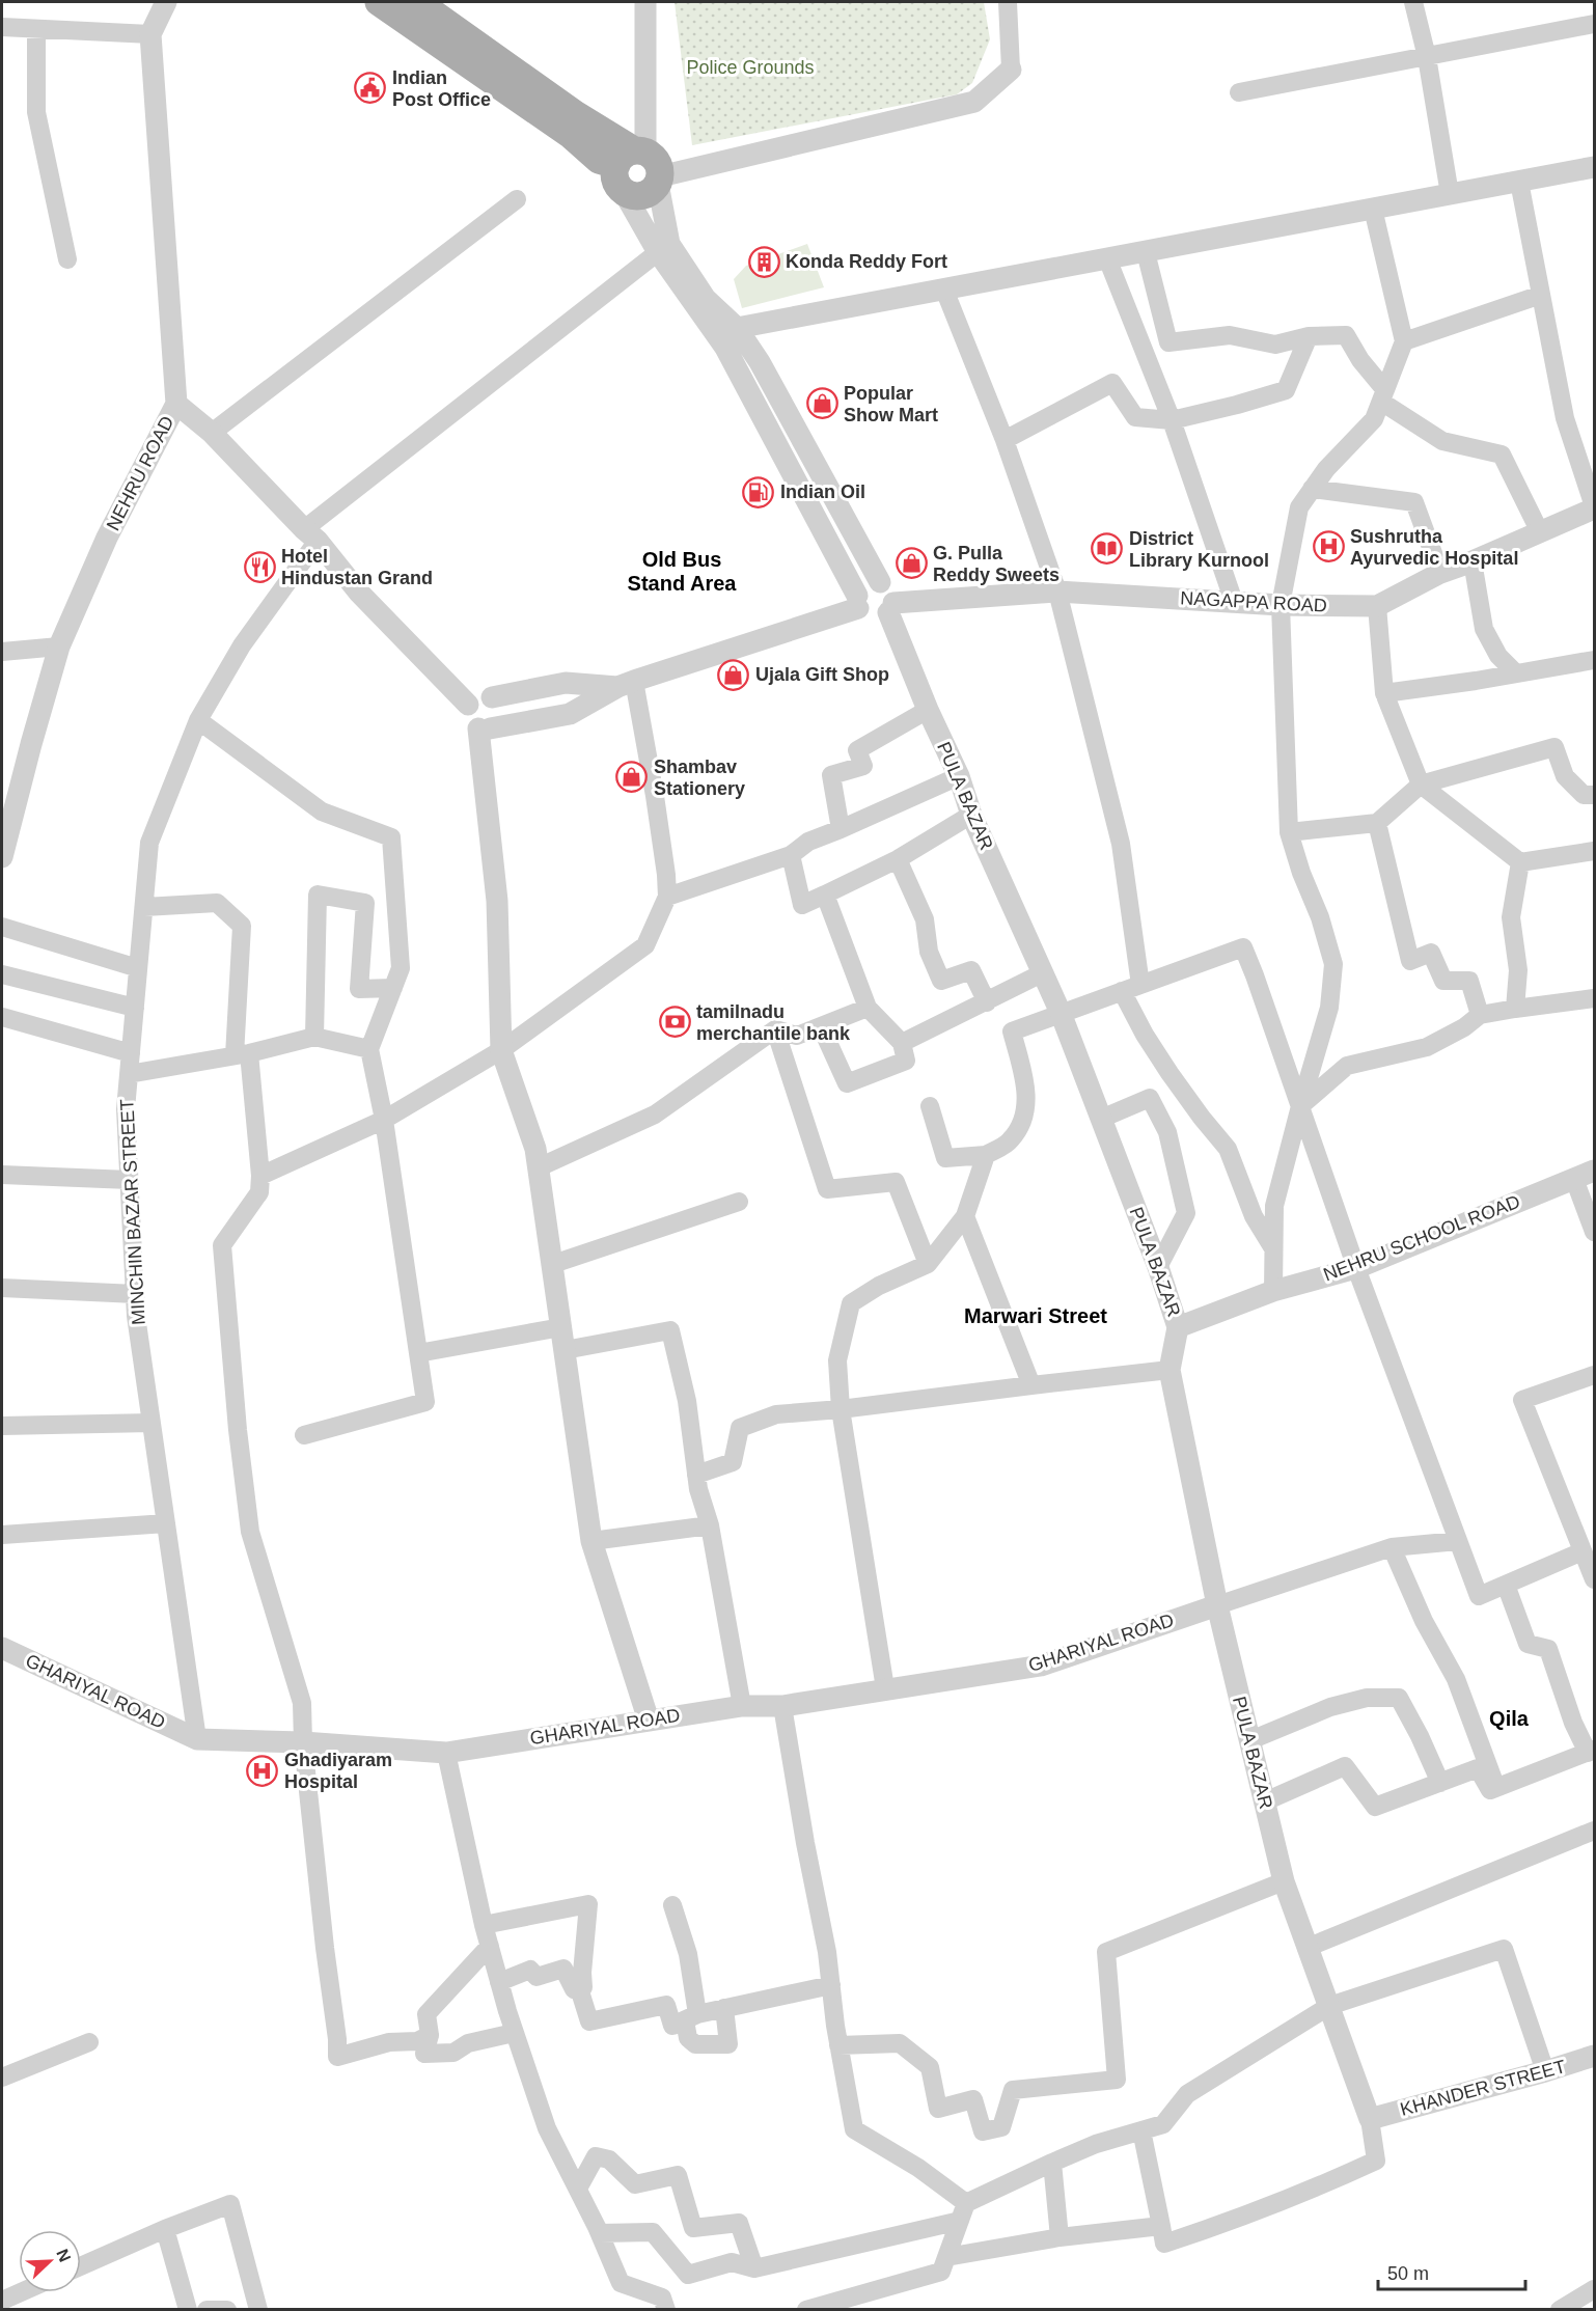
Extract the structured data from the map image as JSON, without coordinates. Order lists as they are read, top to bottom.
{
  "streets": {
    "street": [
      "NEHRU ROAD",
      "NAGAPPA ROAD",
      "PULA BAZAR",
      "MINCHIN BAZAR STREET",
      "NEHRU SCHOOL ROAD",
      "GHARIYAL ROAD",
      "KHANDER STREET"
    ]
  },
  "crossings": [
    ["NAGAPPA ROAD", "PULA BAZAR"],
    ["PULA BAZAR", "NEHRU SCHOOL ROAD"],
    ["PULA BAZAR", "GHARIYAL ROAD"],
    ["PULA BAZAR", "KHANDER STREET"],
    ["MINCHIN BAZAR STREET", "GHARIYAL ROAD"]
  ],
  "districts": ["Old Bus Stand Area", "Marwari Street", "Qila"],
  "parks": ["Police Grounds"],
  "places": {
    "public building": ["Indian Post Office"],
    "building": ["Konda Reddy Fort"],
    "shop": [
      "Popular Show Mart",
      "G. Pulla Reddy Sweets",
      "Ujala Gift Shop",
      "Shambav Stationery"
    ],
    "fuel station": ["Indian Oil"],
    "hospital": ["Sushrutha Ayurvedic Hospital", "Ghadiyaram Hospital"],
    "library": ["District Library Kurnool"],
    "restaurant": ["Hotel Hindustan Grand"],
    "bank": ["tamilnadu merchantile bank"]
  },
  "scale_bar": "50 m",
  "north": "top right"
}
